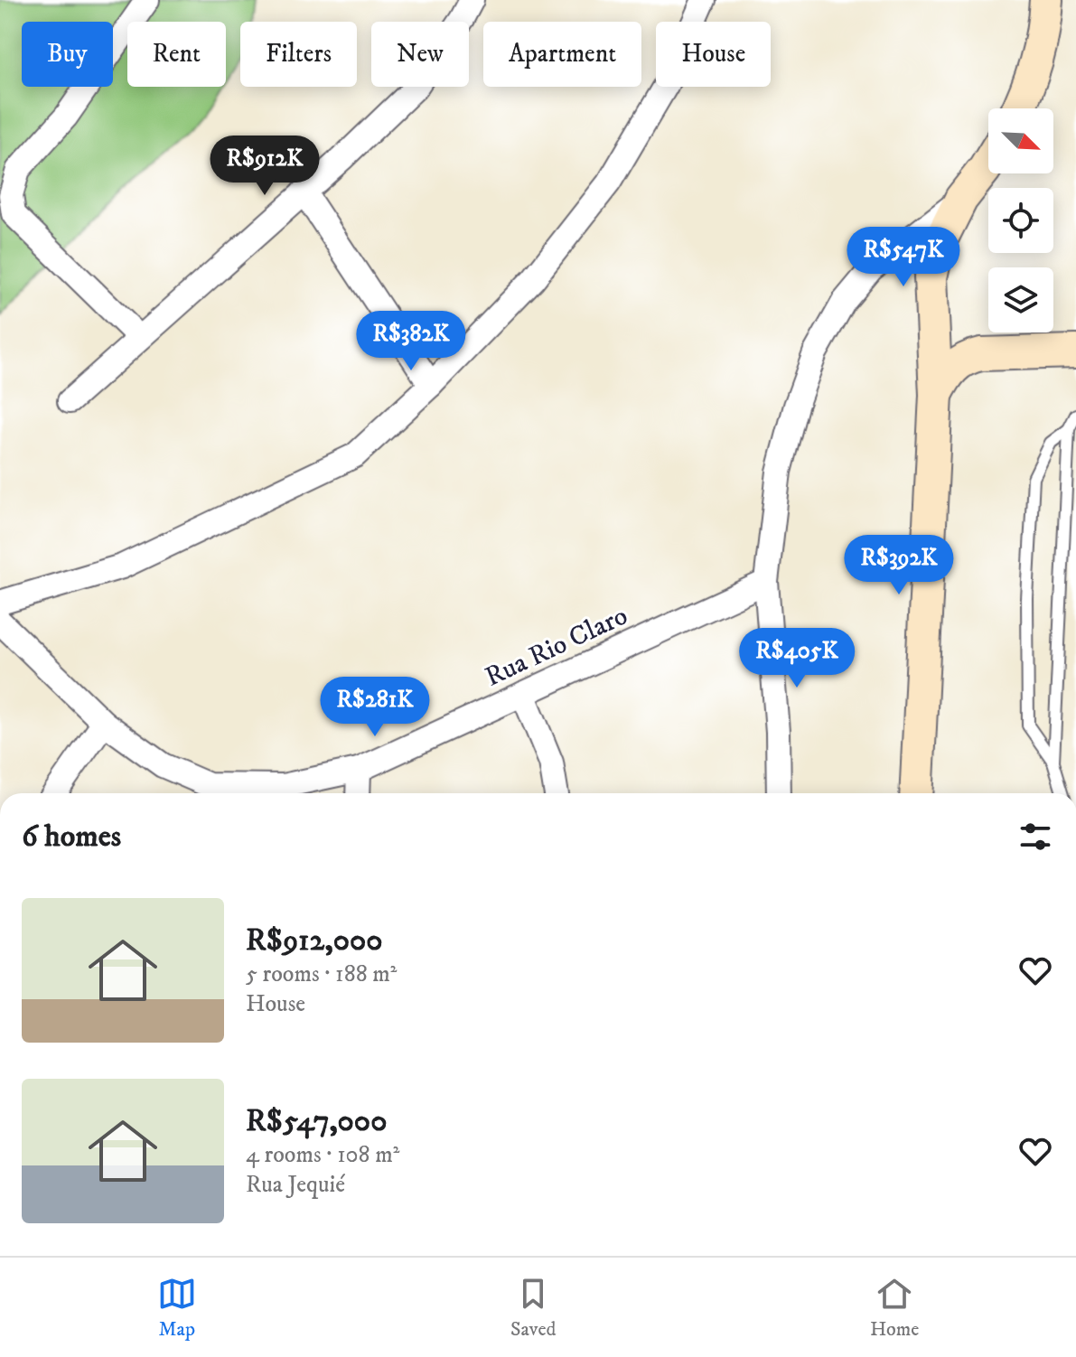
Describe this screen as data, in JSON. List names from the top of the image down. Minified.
{"streets":{"street":["Rua Rio Claro"]},"north":"bottom right","page":{"chip":["Buy","Rent","Filters","New","Apartment","House"],"price":["R$912K","R$547K","R$382K","R$392K","R$405K","R$281K"],"heading":"6 homes","list":[{"name":"R$912,000","note":"5 rooms · 188 m² · House"},{"name":"R$547,000","note":"4 rooms · 108 m² · Rua Jequié"}],"tabs":["Map","Saved","Home"]}}
